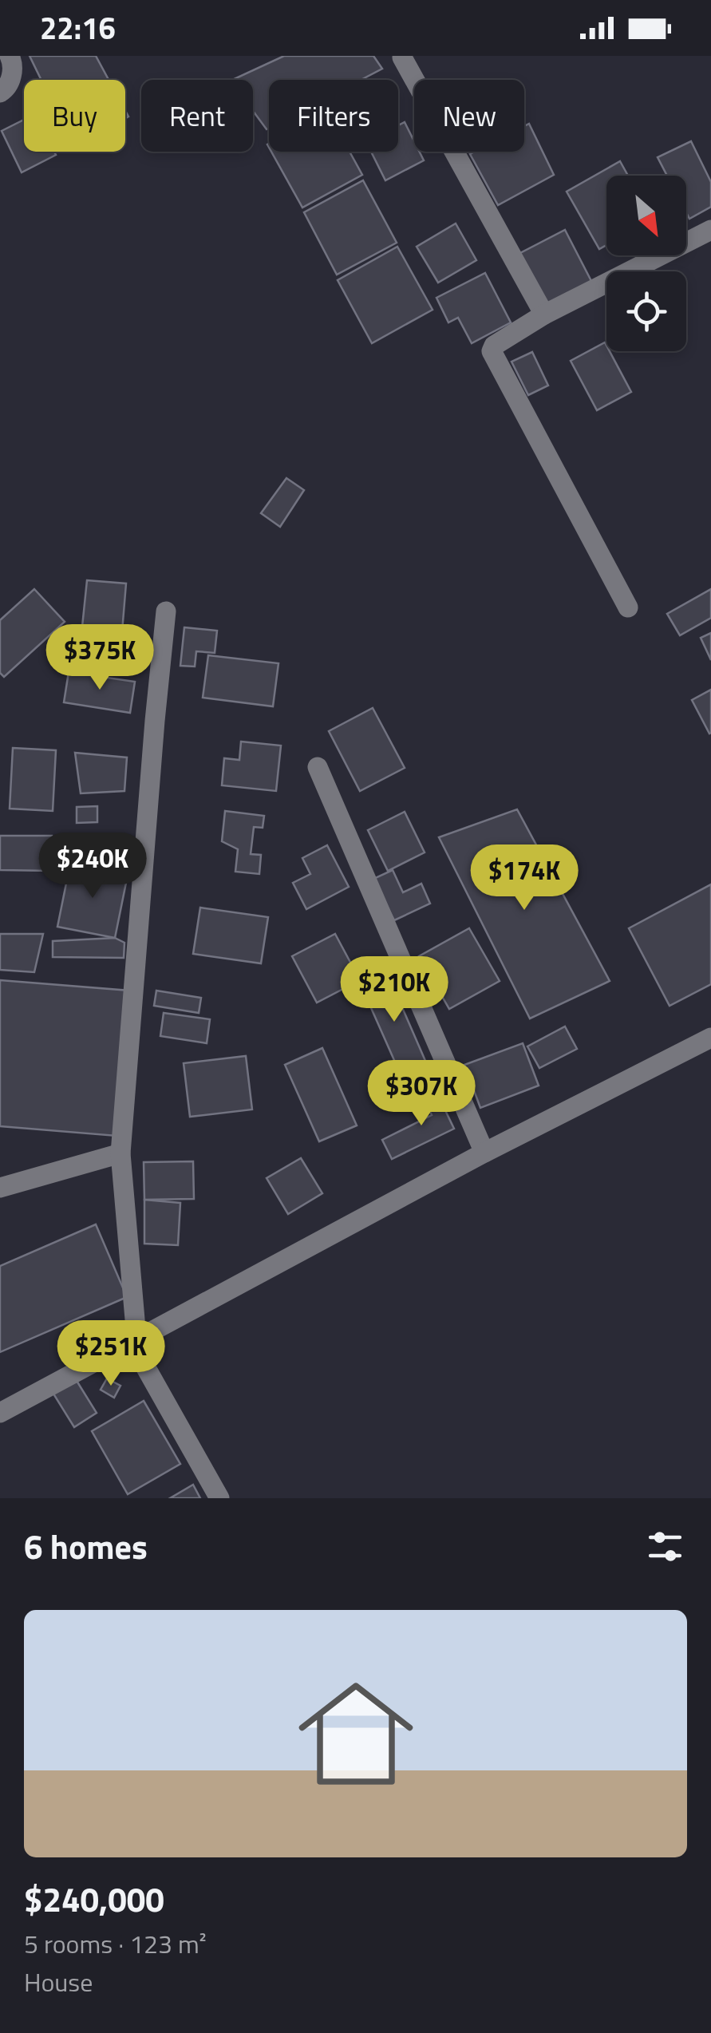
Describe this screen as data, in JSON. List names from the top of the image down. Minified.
{"north":"bottom right","page":{"status":"22:16","chip":["Buy","Rent","Filters","New"],"price":["$375K","$240K","$174K","$210K","$307K","$251K"],"heading":"6 homes","list":[{"name":"$240,000","note":"5 rooms · 123 m² · House"}]}}
